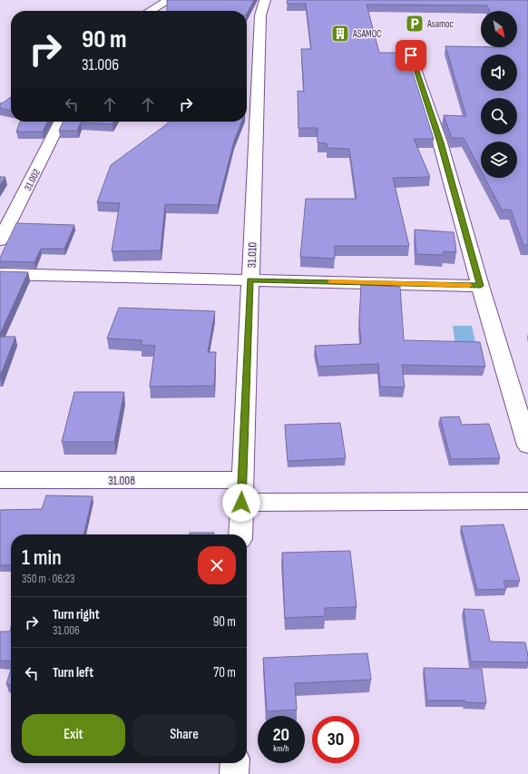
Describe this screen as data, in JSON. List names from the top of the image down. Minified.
{"streets":{"street":["31.002","31.010","31.008"]},"crossings":[["31.010","31.008"]],"places":{"parking":["Asamoc"],"building":["ASAMOC"]},"north":"bottom right","page":{"turn":["90 m","31.006"],"heading":["1 min","350 m · 06:23"],"list":[{"name":"Turn right","note":"31.006","value":"90 m"},{"name":"Turn left","value":"70 m"}],"buttons":["Exit","Share"],"speed":"20 km/h","limit":"30"}}
